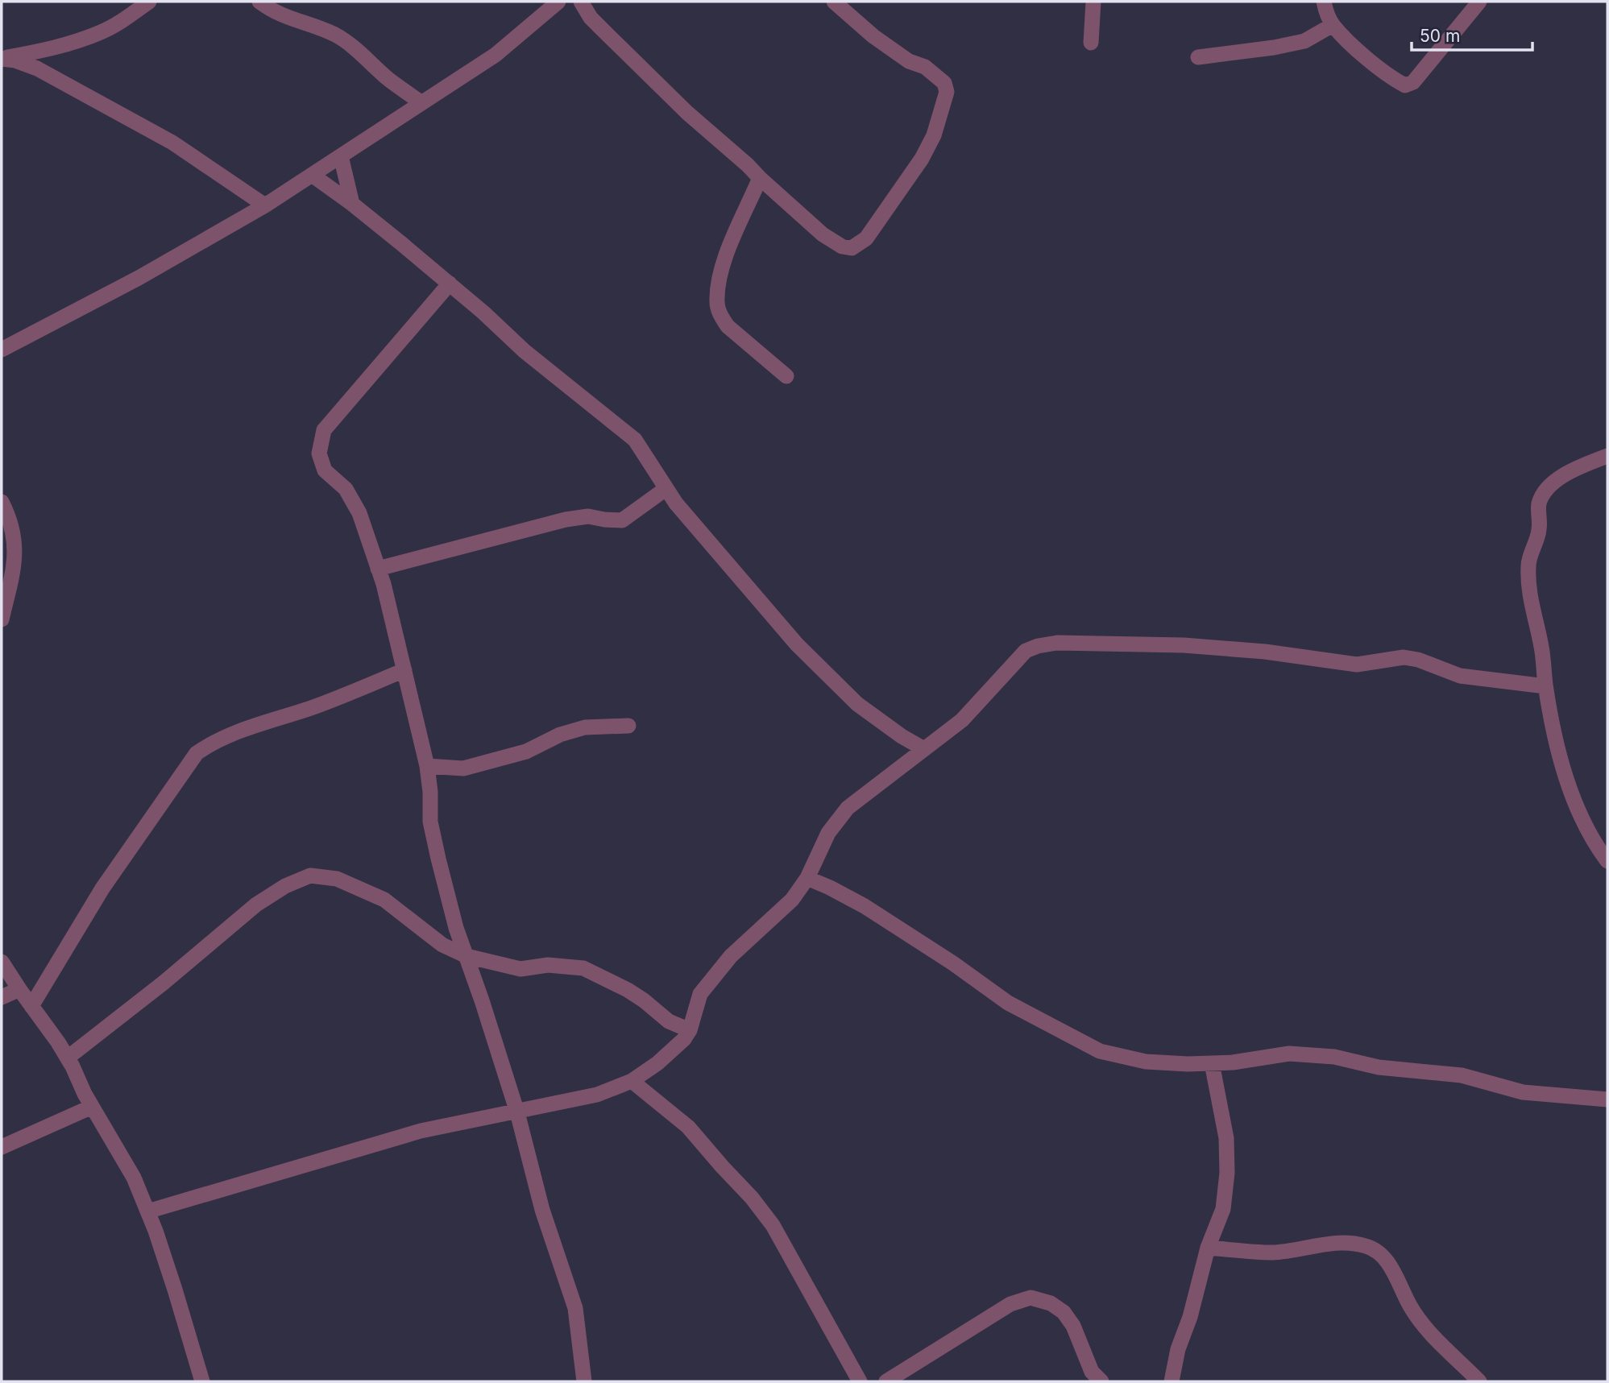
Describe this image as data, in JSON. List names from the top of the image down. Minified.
{"scale_bar":"50 m"}
